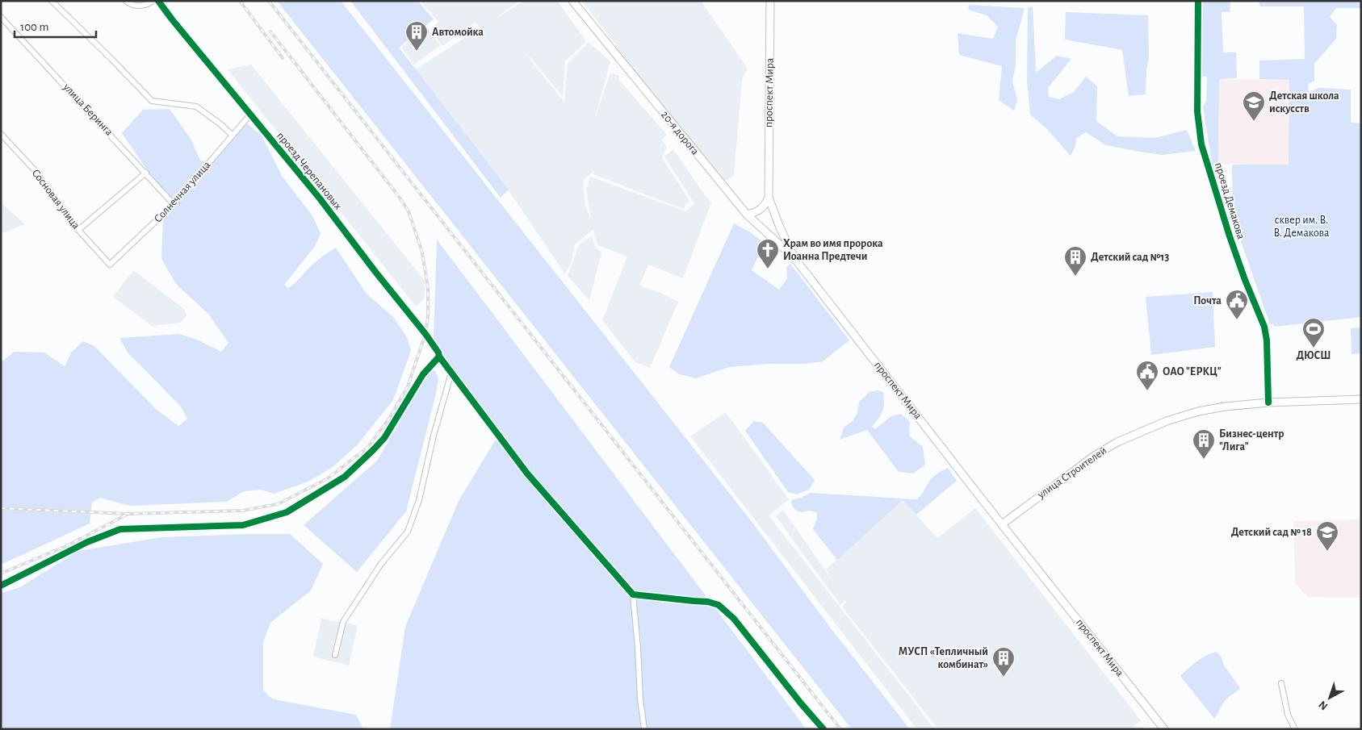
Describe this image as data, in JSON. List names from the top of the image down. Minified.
{"streets":{"main road":["проспект Мира","20-я дорога","улица Строителей"],"street":["улица Беринга","проезд Черепановых","Солнечная улица","Сосновая улица","проезд Демакова"]},"crossings":[["проспект Мира","20-я дорога"],["проспект Мира","улица Строителей"],["улица Беринга","Солнечная улица"],["проезд Черепановых","Солнечная улица"],["Солнечная улица","Сосновая улица"],["проезд Демакова","улица Строителей"]],"parks":["сквер им. В. В. Демакова"],"places":{"building":["Автомойка","Детский сад №13","Бизнес-центр \"Лига\"","МУСП «Тепличный комбинат»"],"school or university":["Детская школа искусств","Детский сад № 18"],"church":["Храм во имя пророка Иоанна Предтечи"],"public building":["Почта","ОАО \"ЕРКЦ\""],"sports":["ДЮСШ"]},"scale_bar":"100 m","north":"bottom left"}
